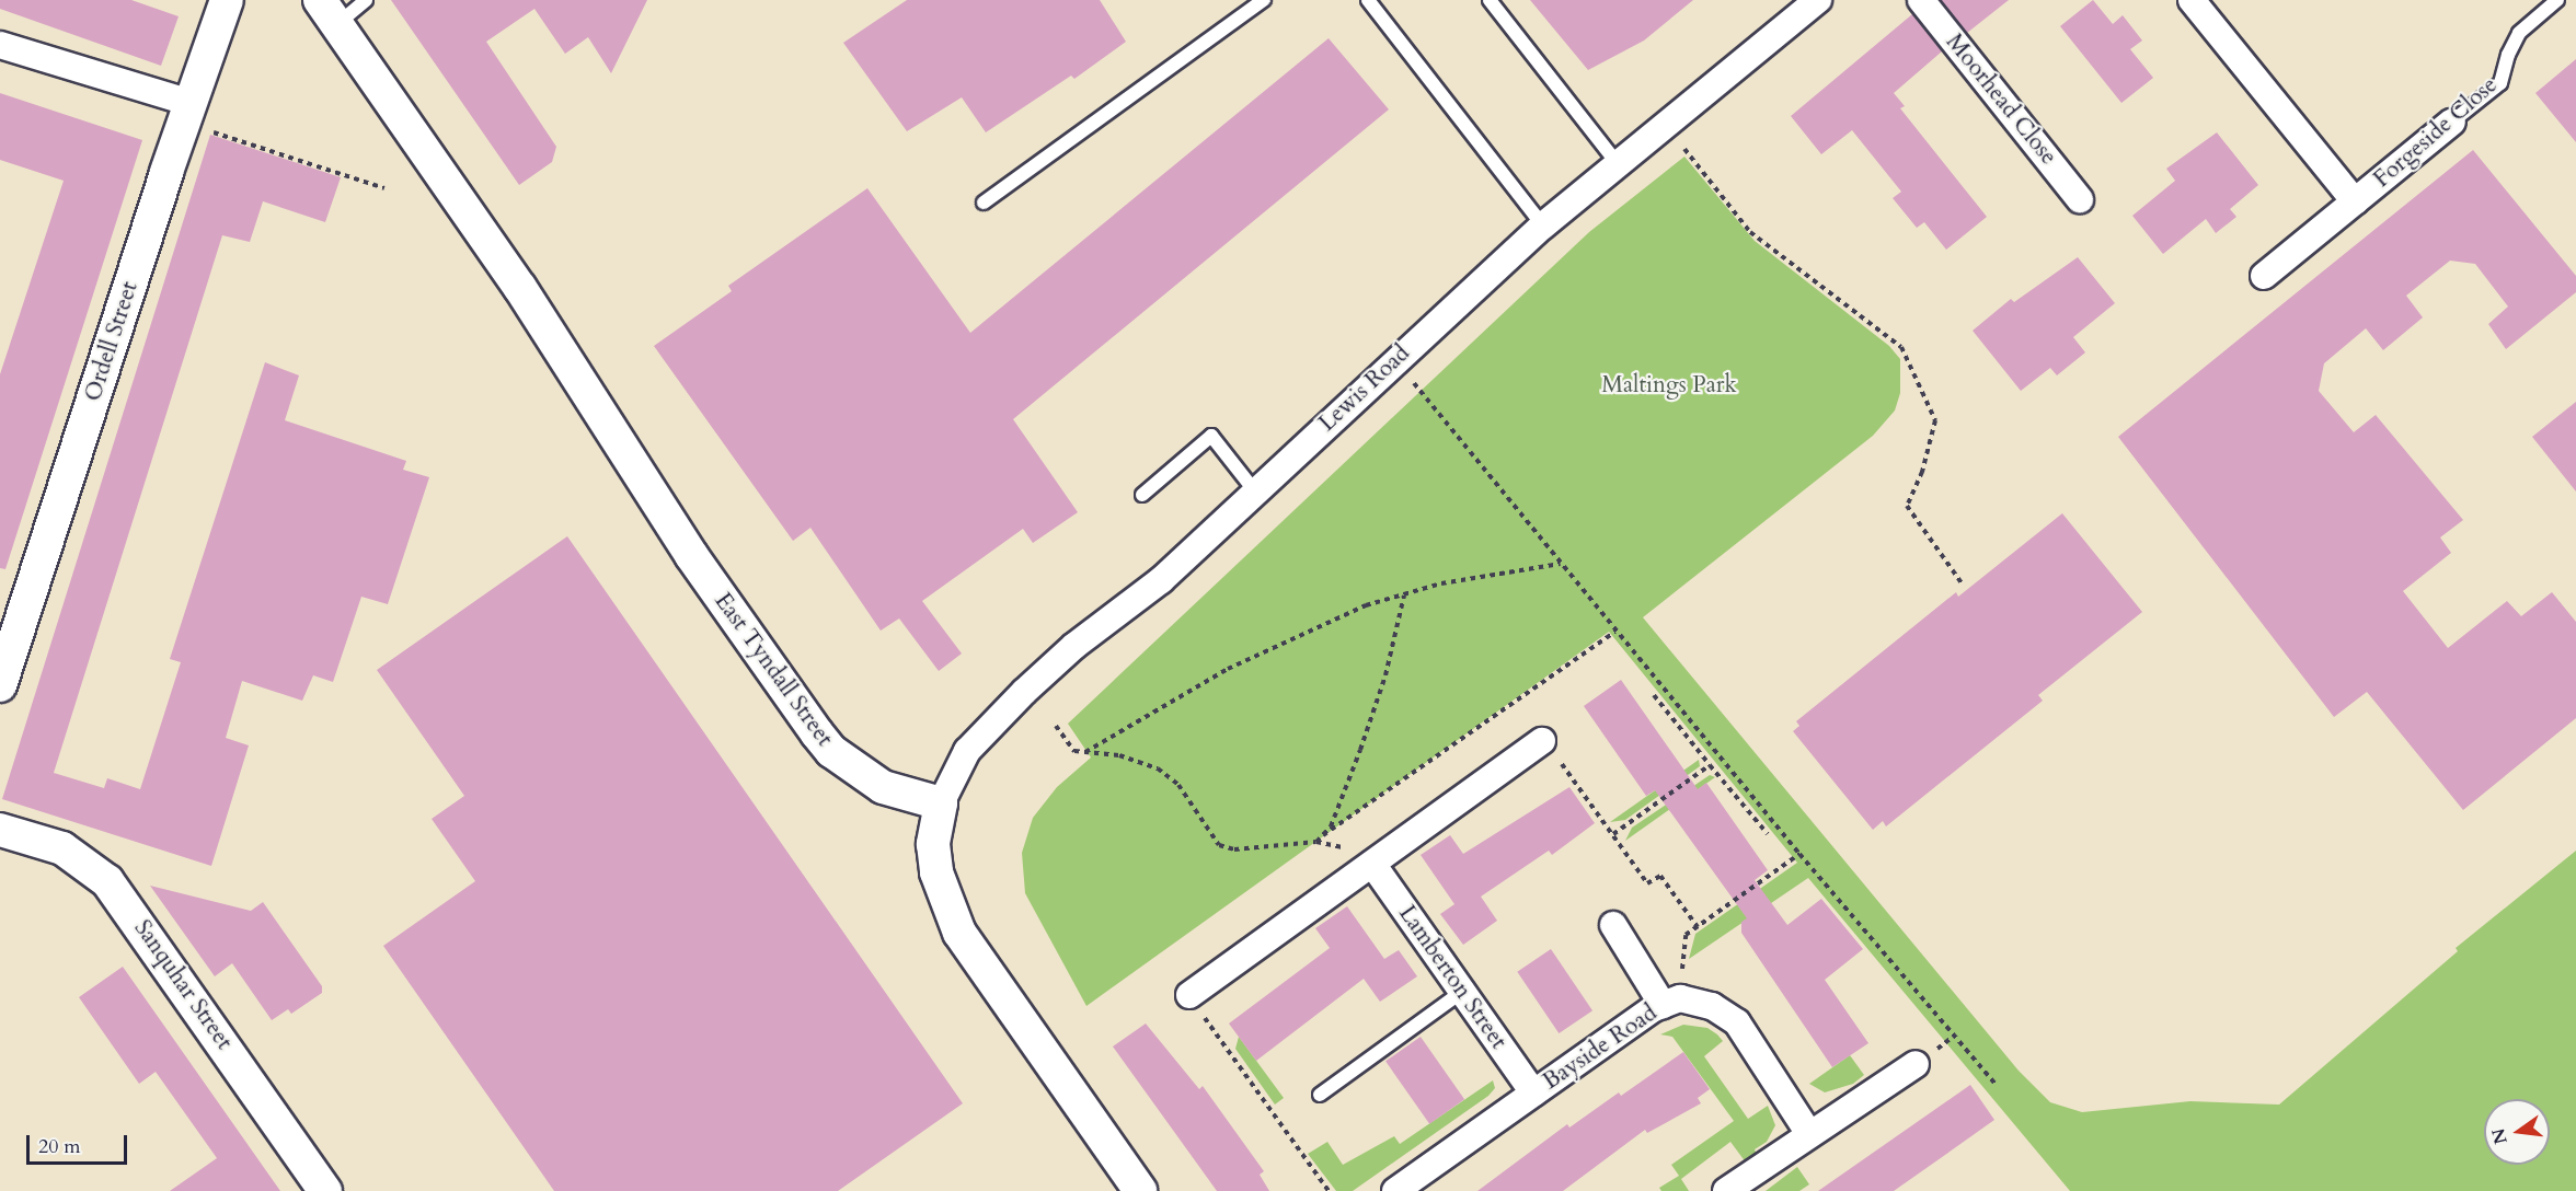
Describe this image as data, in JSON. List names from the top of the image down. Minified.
{"streets":{"street":["Moorhead Close","Forgeside Close","Ordell Street","Lewis Road","East Tyndall Street","Lamberton Street","Sanquhar Street","Bayside Road"]},"crossings":[["Lewis Road","East Tyndall Street"],["Lamberton Street","Bayside Road"]],"parks":["Maltings Park"],"scale_bar":"20 m","north":"left"}
